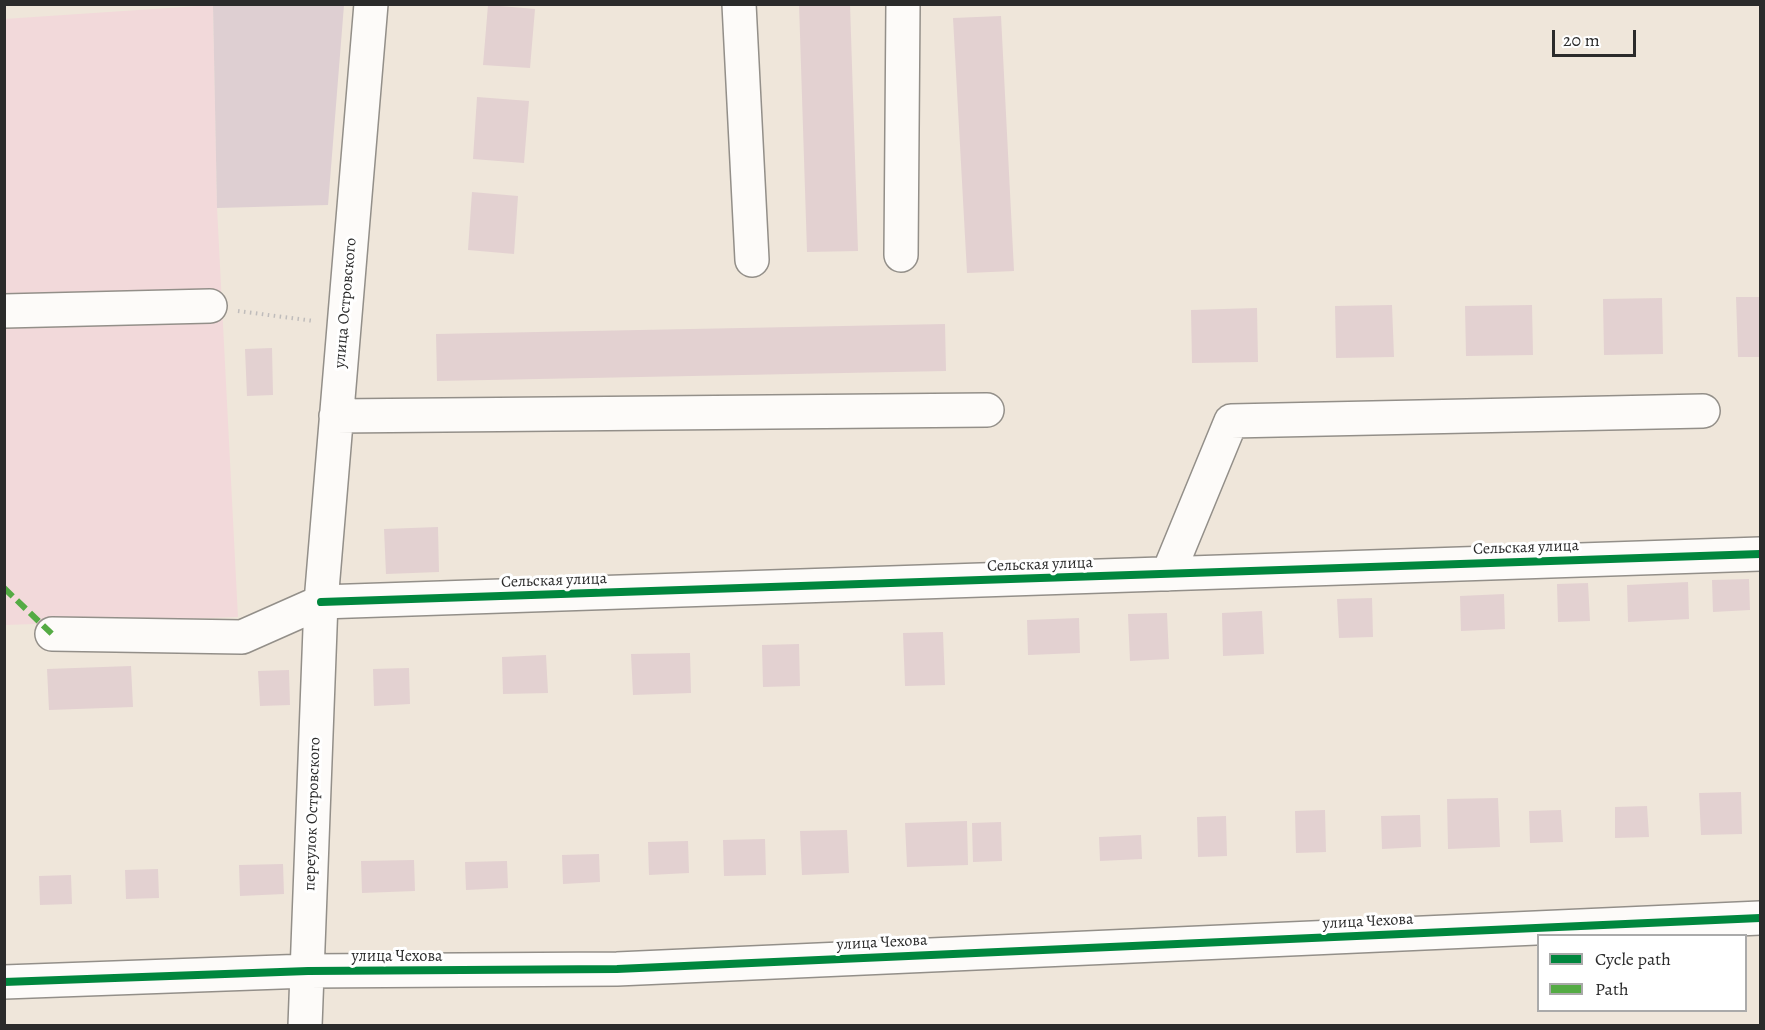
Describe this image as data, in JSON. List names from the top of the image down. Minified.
{"streets":{"street":["улица Островского","Сельская улица","переулок Островского","улица Чехова"]},"crossings":[["улица Островского","Сельская улица"],["улица Островского","переулок Островского"],["Сельская улица","переулок Островского"],["переулок Островского","улица Чехова"]],"legend":["Cycle path","Path"],"scale_bar":"20 m"}
